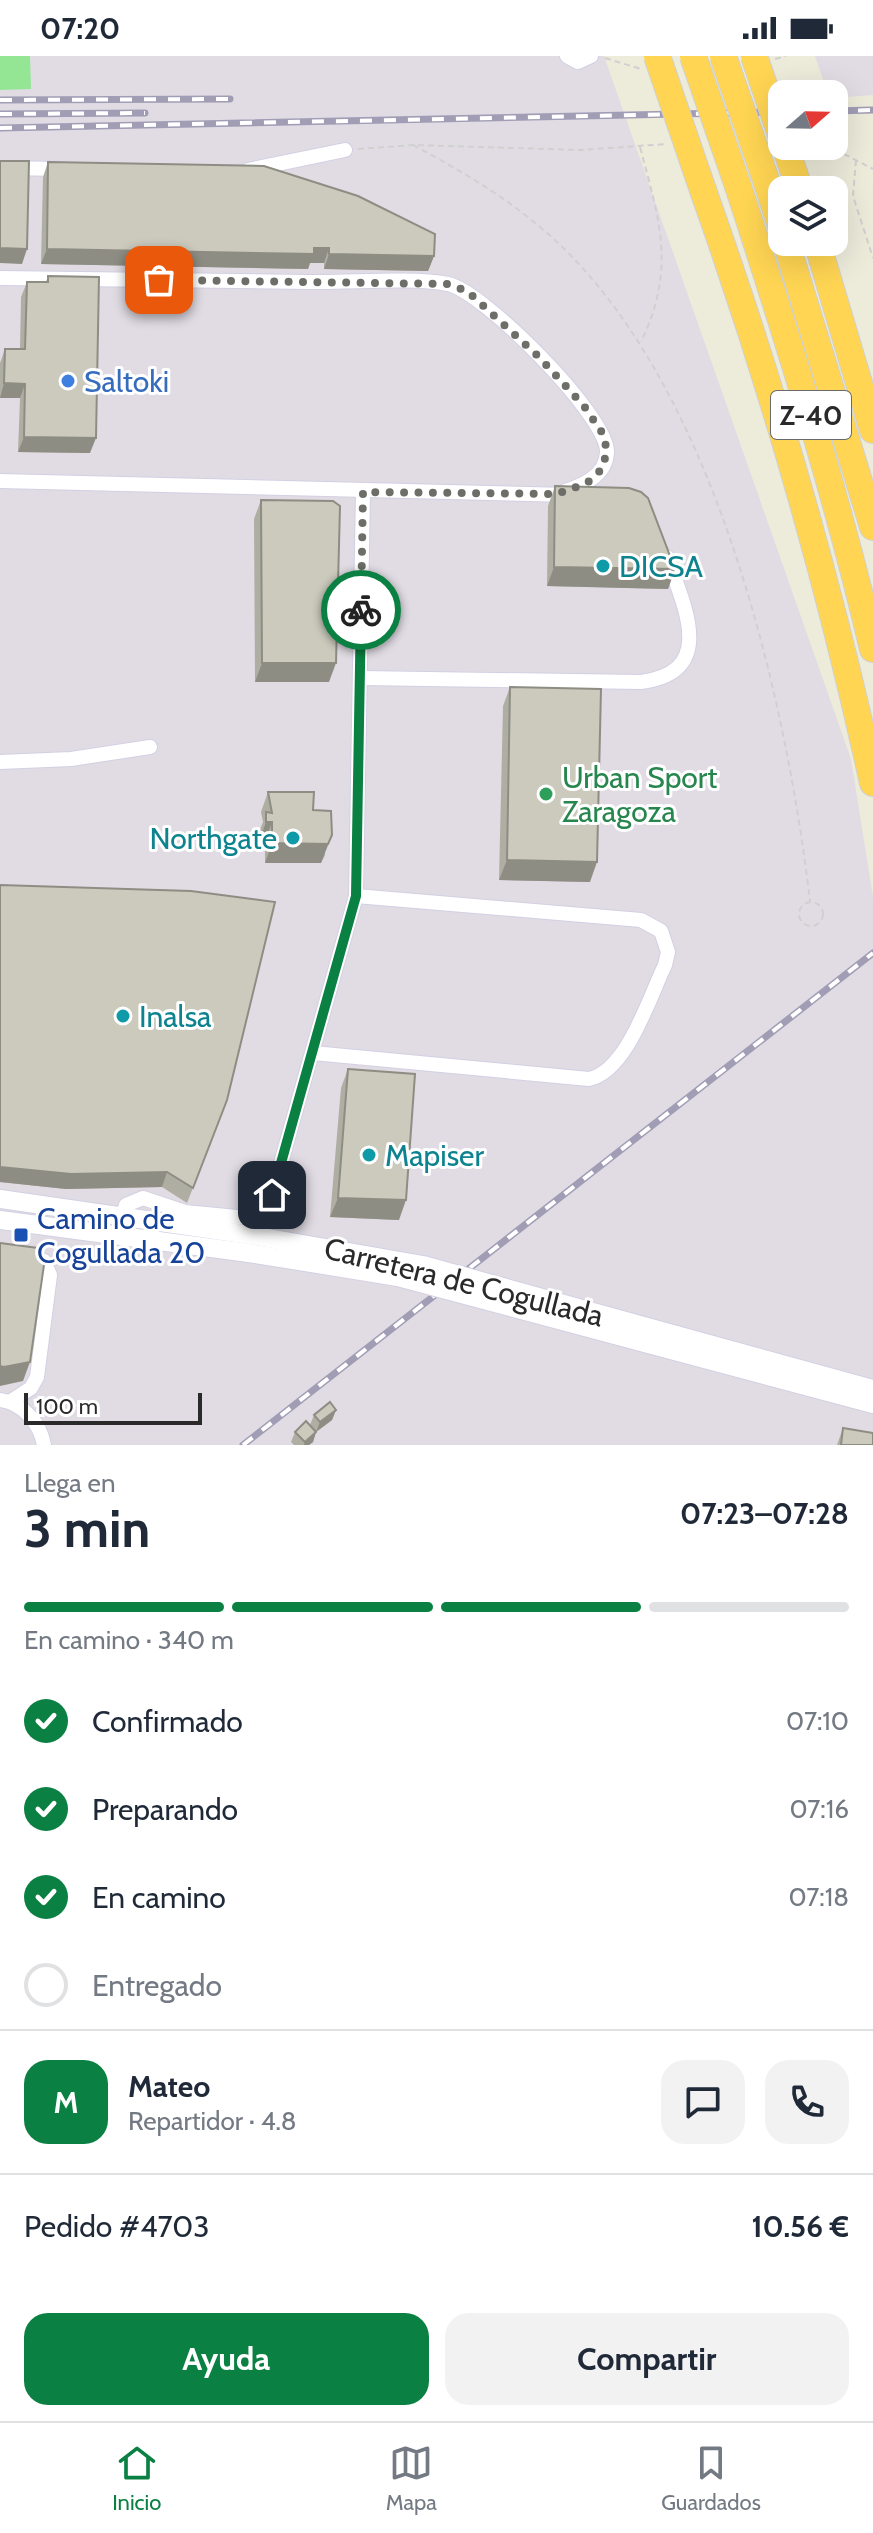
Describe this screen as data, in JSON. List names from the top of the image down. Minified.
{"streets":{"highway":["Z-40"],"street":["Carretera de Cogullada"]},"places":{"other":["Saltoki","DICSA","Urban Sport Zaragoza","Northgate","Inalsa","Mapiser"],"transit":["Camino de Cogullada 20"]},"scale_bar":"100 m","north":"right","page":{"status":"07:20","scale":"100 m","heading":["3 min","Llega en","07:23–07:28"],"panel":["Mateo","Repartidor · 4.8","Pedido #4703","10.56 €"],"bar":"En camino · 340 m","list":[["Confirmado","07:10"],["Preparando","07:16"],["En camino","07:18"],"Entregado"],"round":"M","buttons":["Ayuda","Compartir"],"tabs":["Inicio","Mapa","Guardados"]}}
